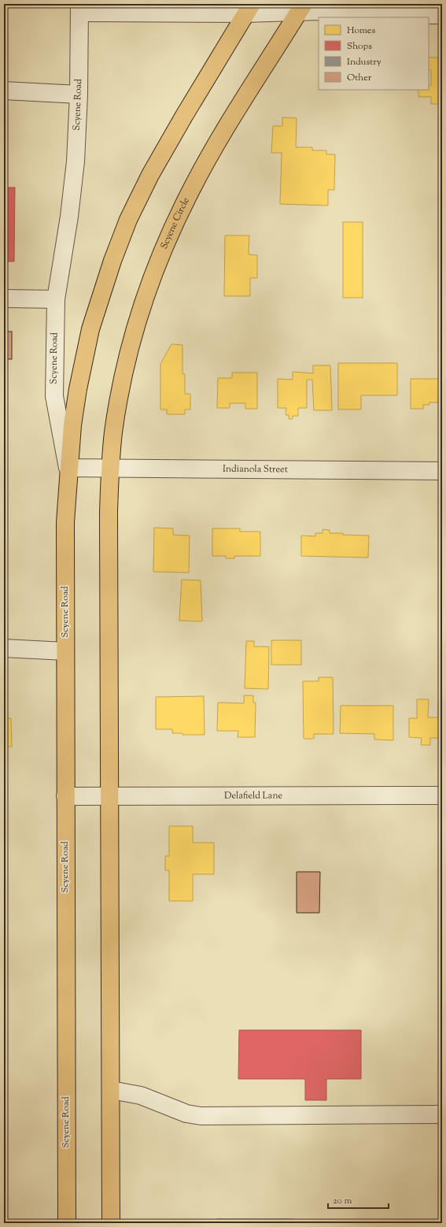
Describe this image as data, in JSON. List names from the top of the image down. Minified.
{"streets":{"main road":["Scyene Road","Scyene Circle"],"street":["Indianola Street","Delafield Lane"]},"crossings":[["Scyene Road","Indianola Street"],["Scyene Road","Delafield Lane"],["Scyene Circle","Indianola Street"]],"legend":["Homes","Shops","Industry","Other"],"scale_bar":"20 m"}
